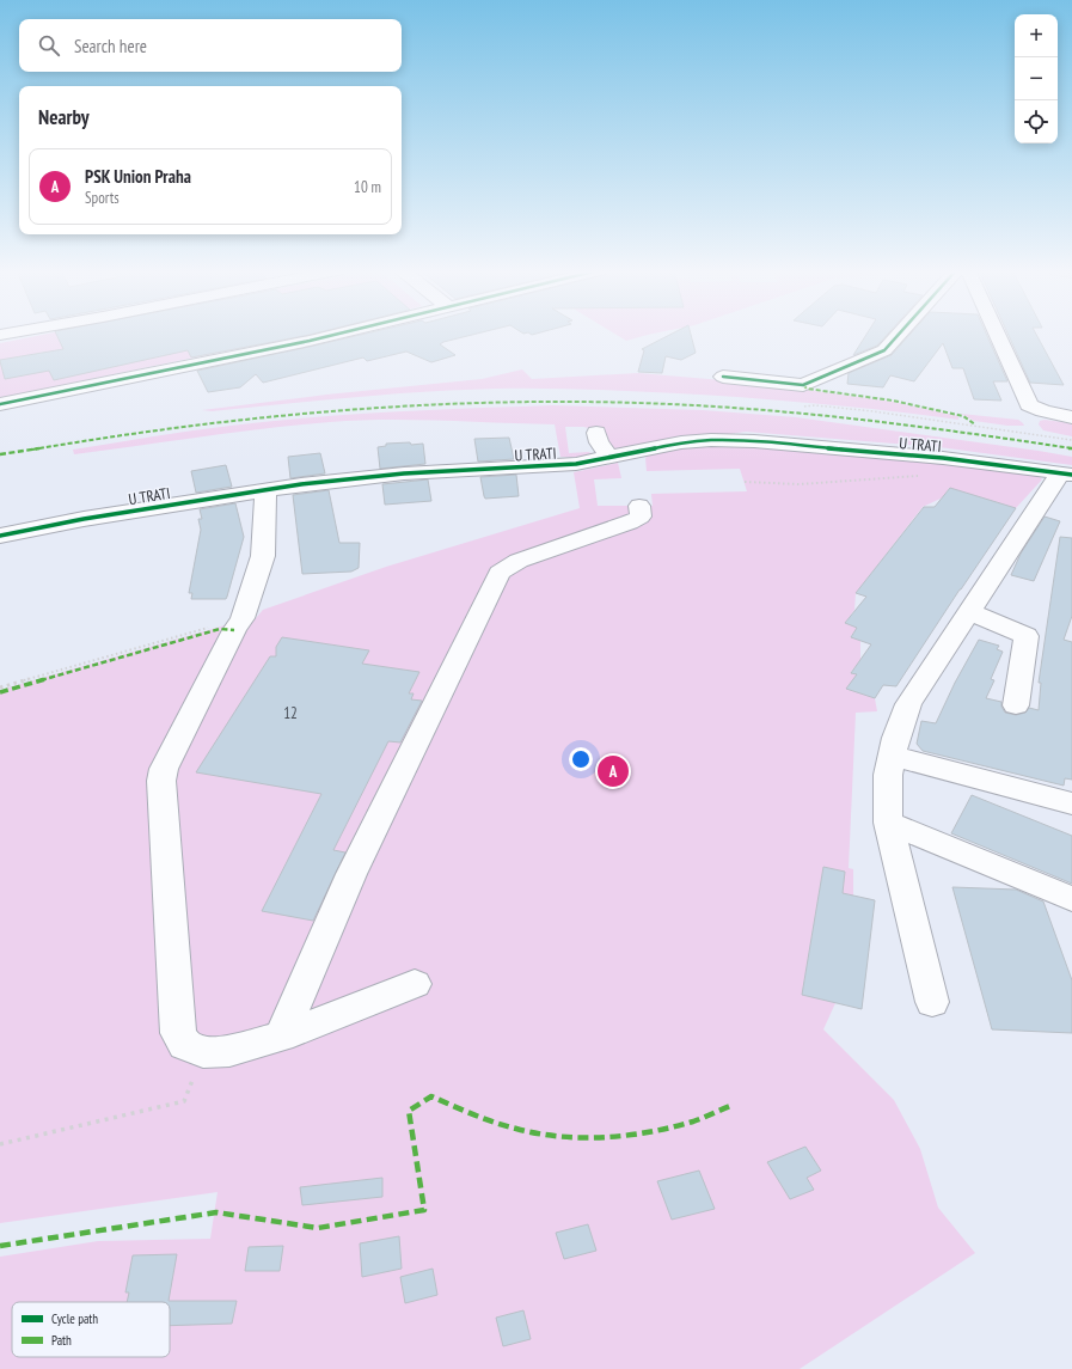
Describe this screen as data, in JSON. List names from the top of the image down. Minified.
{"streets":{"street":["U TRATI"]},"house_numbers":["12"],"legend":["Cycle path","Path"],"page":{"map_buttons":["+","−"],"search":"Search here","heading":"Nearby","list":[{"mark":"A","name":"PSK Union Praha","note":"Sports","value":"10 m"}],"pins":"A"}}
